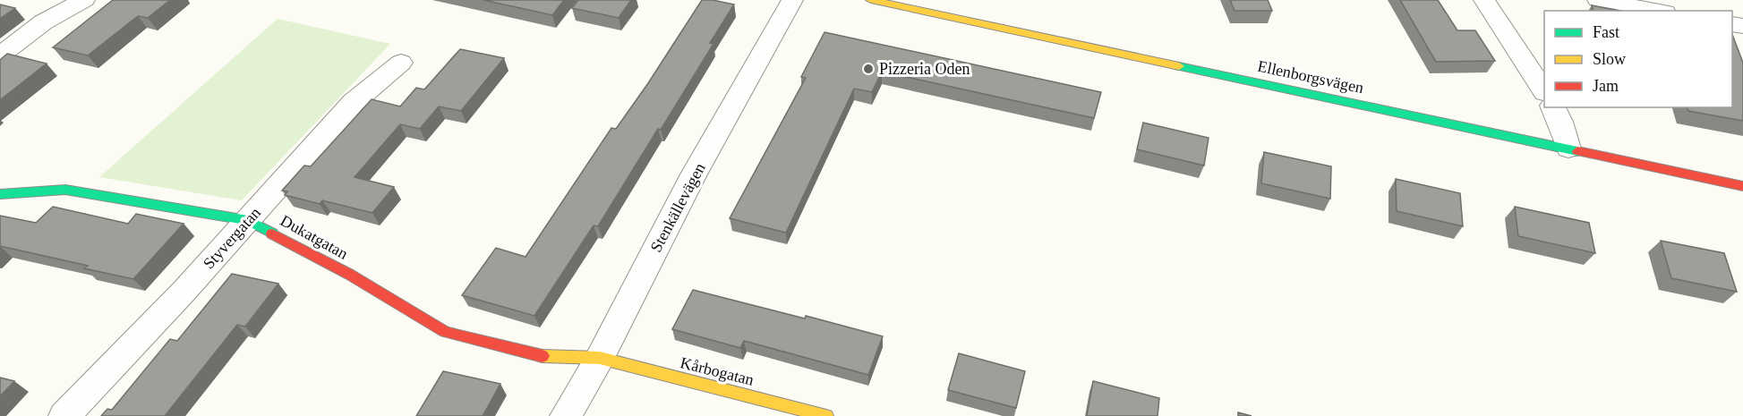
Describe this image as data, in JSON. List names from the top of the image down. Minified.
{"streets":{"street":["Ellenborgsvägen","Stenkällevägen","Dukatgatan","Styvergatan","Kårbogatan"]},"crossings":[["Stenkällevägen","Dukatgatan"],["Stenkällevägen","Kårbogatan"],["Dukatgatan","Styvergatan"],["Dukatgatan","Kårbogatan"]],"places":["Pizzeria Oden"],"legend":["Fast","Slow","Jam"]}
